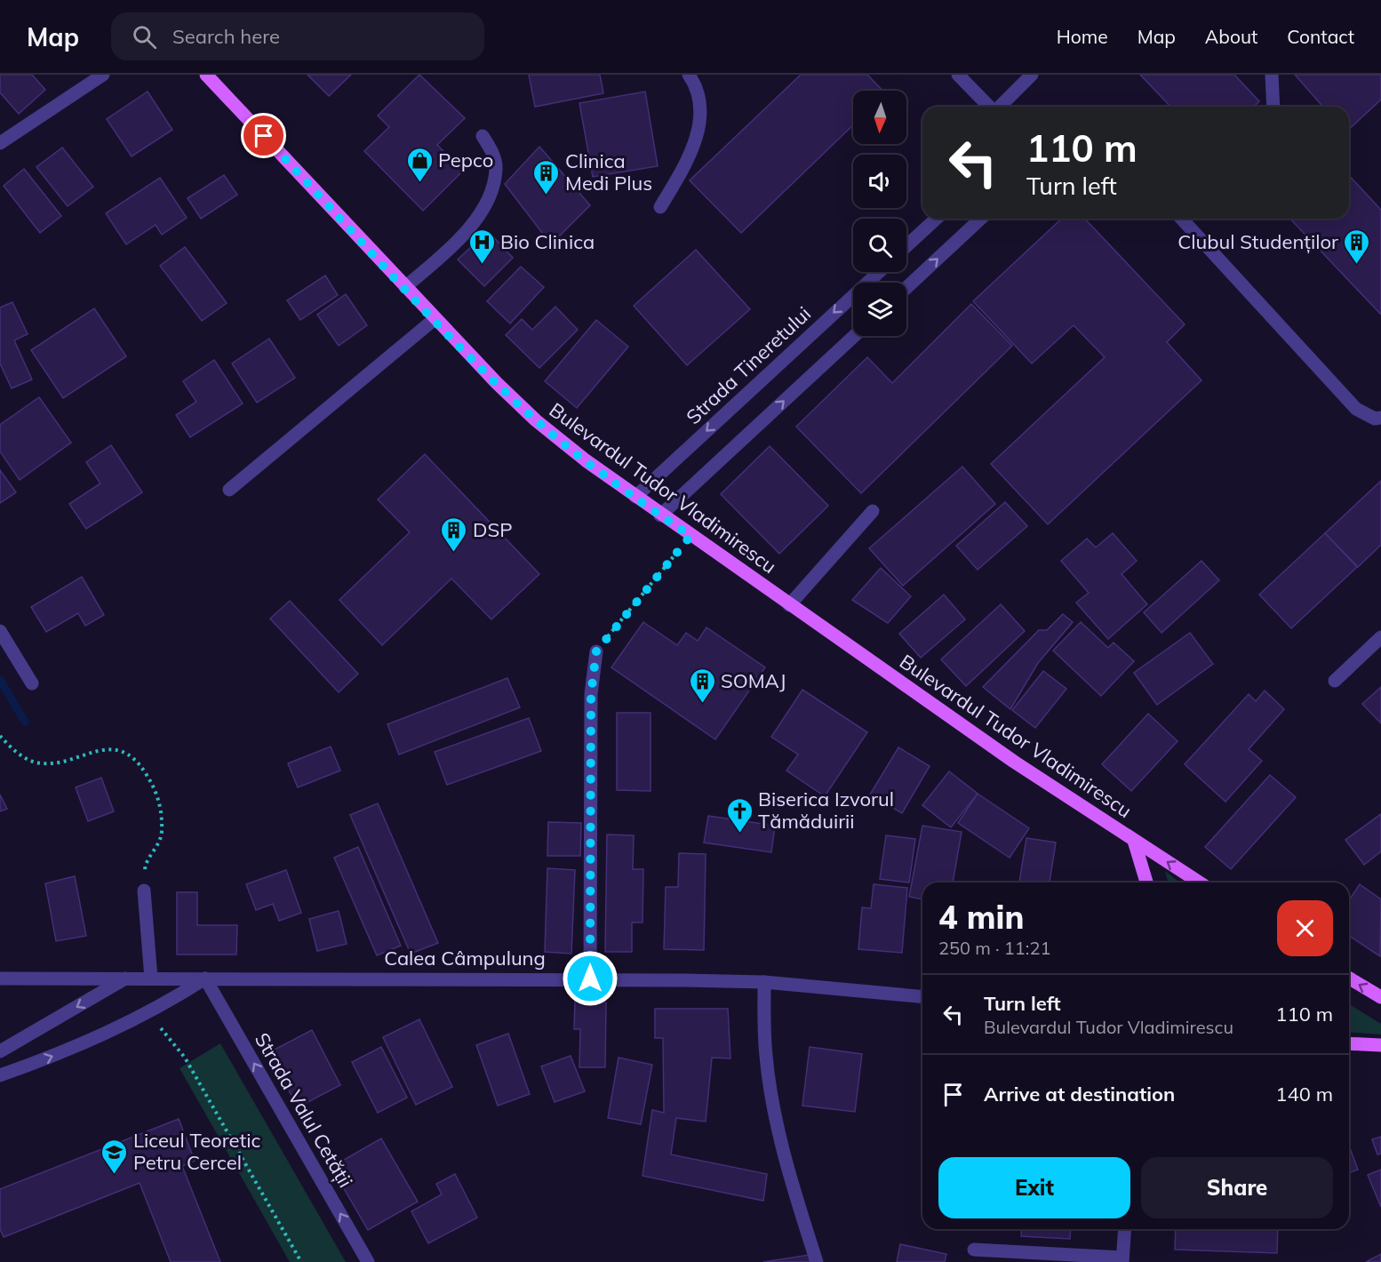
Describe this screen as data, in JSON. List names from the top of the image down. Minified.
{"streets":{"main road":["Bulevardul Tudor Vladimirescu"],"street":["Strada Tineretului","Calea Câmpulung","Strada Valul Cetății"]},"crossings":[["Strada Tineretului","Bulevardul Tudor Vladimirescu"],["Calea Câmpulung","Strada Valul Cetății"]],"one_way":["Strada Valul Cetății"],"places":{"shop":["Pepco"],"building":["Clinica Medi Plus","Clubul Studenților","DSP","SOMAJ"],"hospital":["Bio Clinica"],"church":["Biserica Izvorul Tămăduirii"],"school or university":["Liceul Teoretic Petru Cercel"]},"north":"bottom","page":{"header":"Map","search":"Search here","nav":["Home","Map","About","Contact"],"turn":["110 m","Turn left"],"heading":["4 min","250 m · 11:21"],"list":[{"name":"Turn left","note":"Bulevardul Tudor Vladimirescu","value":"110 m"},{"name":"Arrive at destination","value":"140 m"}],"buttons":["Exit","Share"]}}
